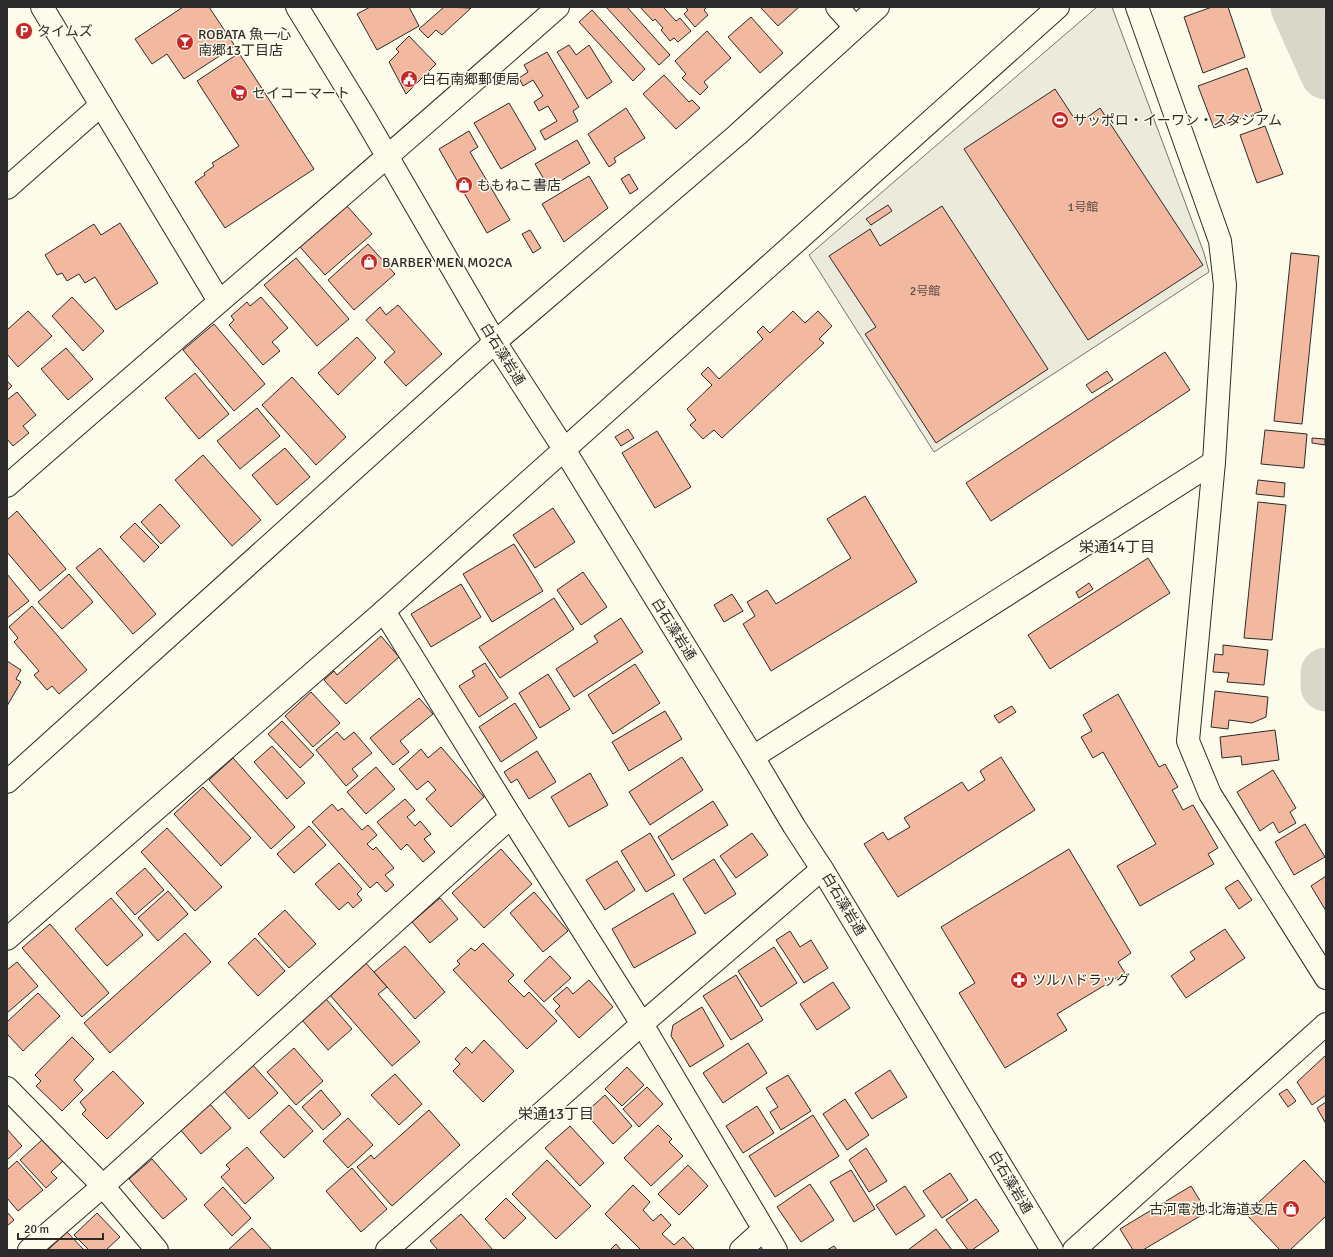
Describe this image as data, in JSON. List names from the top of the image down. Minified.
{"streets":{"street":["白石藻岩通"]},"districts":["栄通14丁目","栄通13丁目"],"places":{"parking":["タイムズ"],"bar":["ROBATA 魚一心 南郷13丁目店"],"public building":["白石南郷郵便局"],"supermarket":["セイコーマート"],"sports":["サッポロ・イーワン・スタジアム"],"shop":["ももねこ書店","BARBER MEN MO2CA","古河電池 北海道支店"],"pharmacy":["ツルハドラッグ"]},"house_numbers":["1号館","2号館"],"scale_bar":"20 m"}
